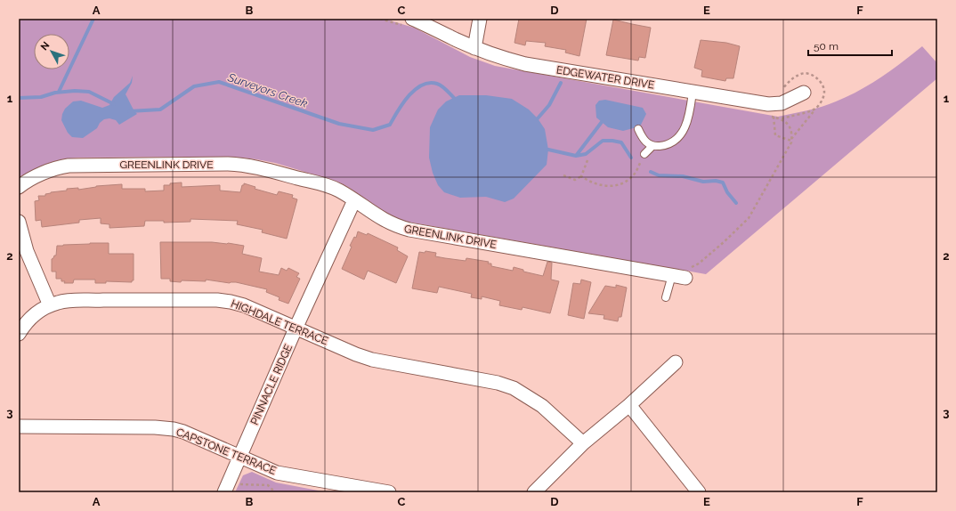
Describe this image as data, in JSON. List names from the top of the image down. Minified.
{"streets":{"street":["EDGEWATER DRIVE","GREENLINK DRIVE","HIGHDALE TERRACE","PINNACLE RIDGE","CAPSTONE TERRACE"]},"crossings":[["GREENLINK DRIVE","PINNACLE RIDGE"],["HIGHDALE TERRACE","PINNACLE RIDGE"],["PINNACLE RIDGE","CAPSTONE TERRACE"]],"water":["Surveyors Creek"],"scale_bar":"50 m","north":"top left","grid":{"columns":["A","B","C","D","E","F"],"rows":["1","2","3"]}}
